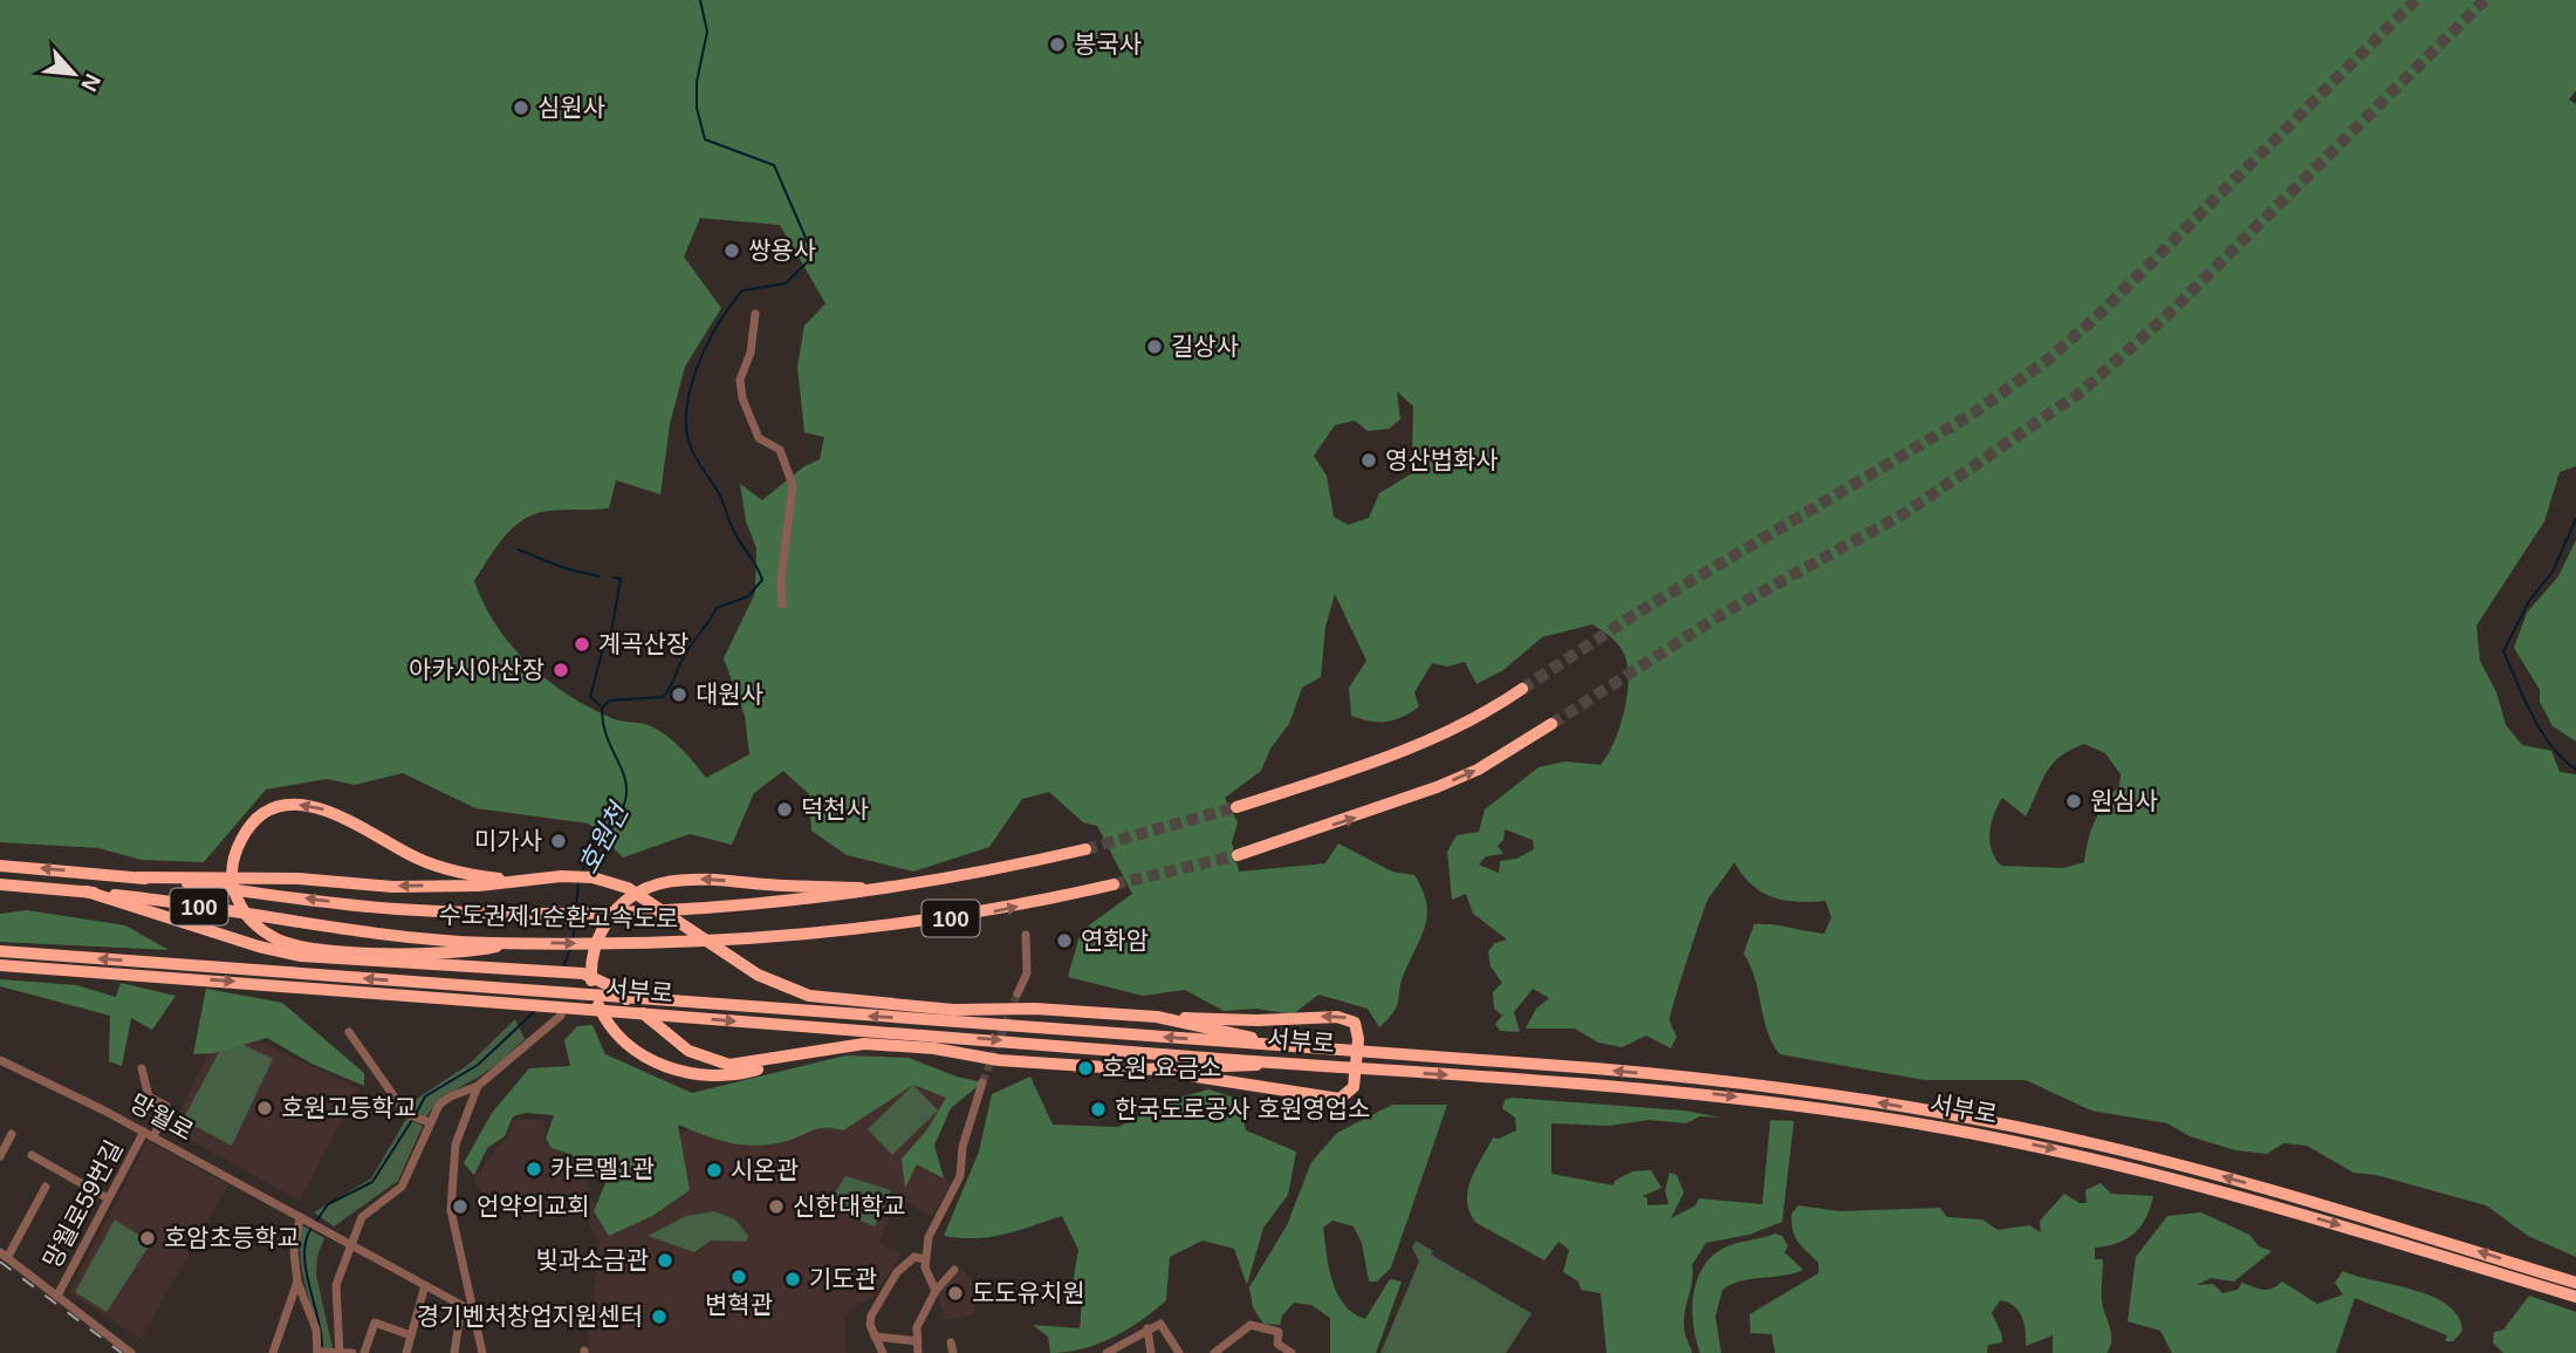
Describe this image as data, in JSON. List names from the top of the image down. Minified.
{"streets":{"highway":["100","수도권제1순환고속도로","서부로"],"street":["망월로","망월로59번길"]},"crossings":[["망월로","망월로59번길"]],"water":["호원천"],"places":["봉국사","심원사","쌍용사","길상사","영산법화사","계곡산장","아카시아산장","대원사","원심사","덕천사","미가사","연화암","호원 요금소","호원고등학교","한국도로공사 호원영업소","카르멜1관","시온관","언약의교회","신한대학교","호암초등학교","빛과소금관","변혁관","기도관","도도유치원","경기벤처창업지원센터"],"north":"bottom right"}
